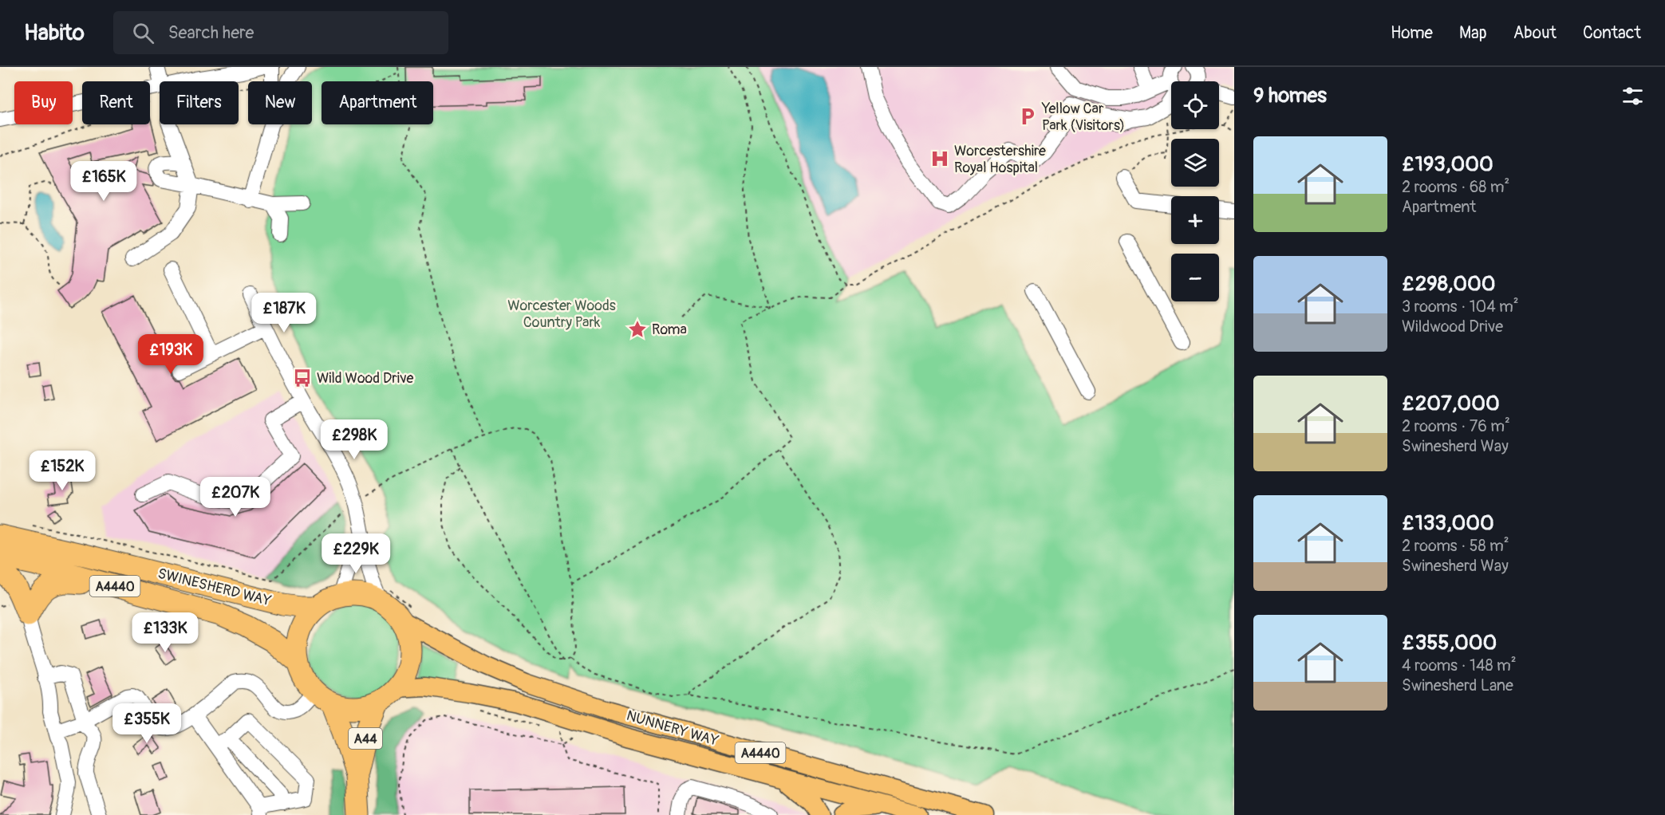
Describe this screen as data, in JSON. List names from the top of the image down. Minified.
{"streets":{"highway":["A4440","SWINESHERD WAY","A44"],"main road":["NUNNERY WAY"]},"crossings":[["SWINESHERD WAY","NUNNERY WAY"],["SWINESHERD WAY","A44"],["NUNNERY WAY","A44"]],"parks":["Worcester Woods Country Park"],"places":{"parking":["Yellow Car Park (Visitors)"],"hospital":["Worcestershire Royal Hospital"],"place":["Roma"],"bus stop":["Wild Wood Drive"]},"page":{"header":"Habito","search":"Search here","nav":["Home","Map","About","Contact"],"heading":"9 homes","map_buttons":["+","−"],"chip":["Buy","Rent","Filters","New","Apartment"],"list":[{"name":"£193,000","note":"2 rooms · 68 m² · Apartment"},{"name":"£298,000","note":"3 rooms · 104 m² · Wildwood Drive"},{"name":"£207,000","note":"2 rooms · 76 m² · Swinesherd Way"},{"name":"£133,000","note":"2 rooms · 58 m² · Swinesherd Way"},{"name":"£355,000","note":"4 rooms · 148 m² · Swinesherd Lane"}],"price":["£165K","£187K","£193K","£298K","£152K","£207K","£229K","£133K","£355K"]}}
